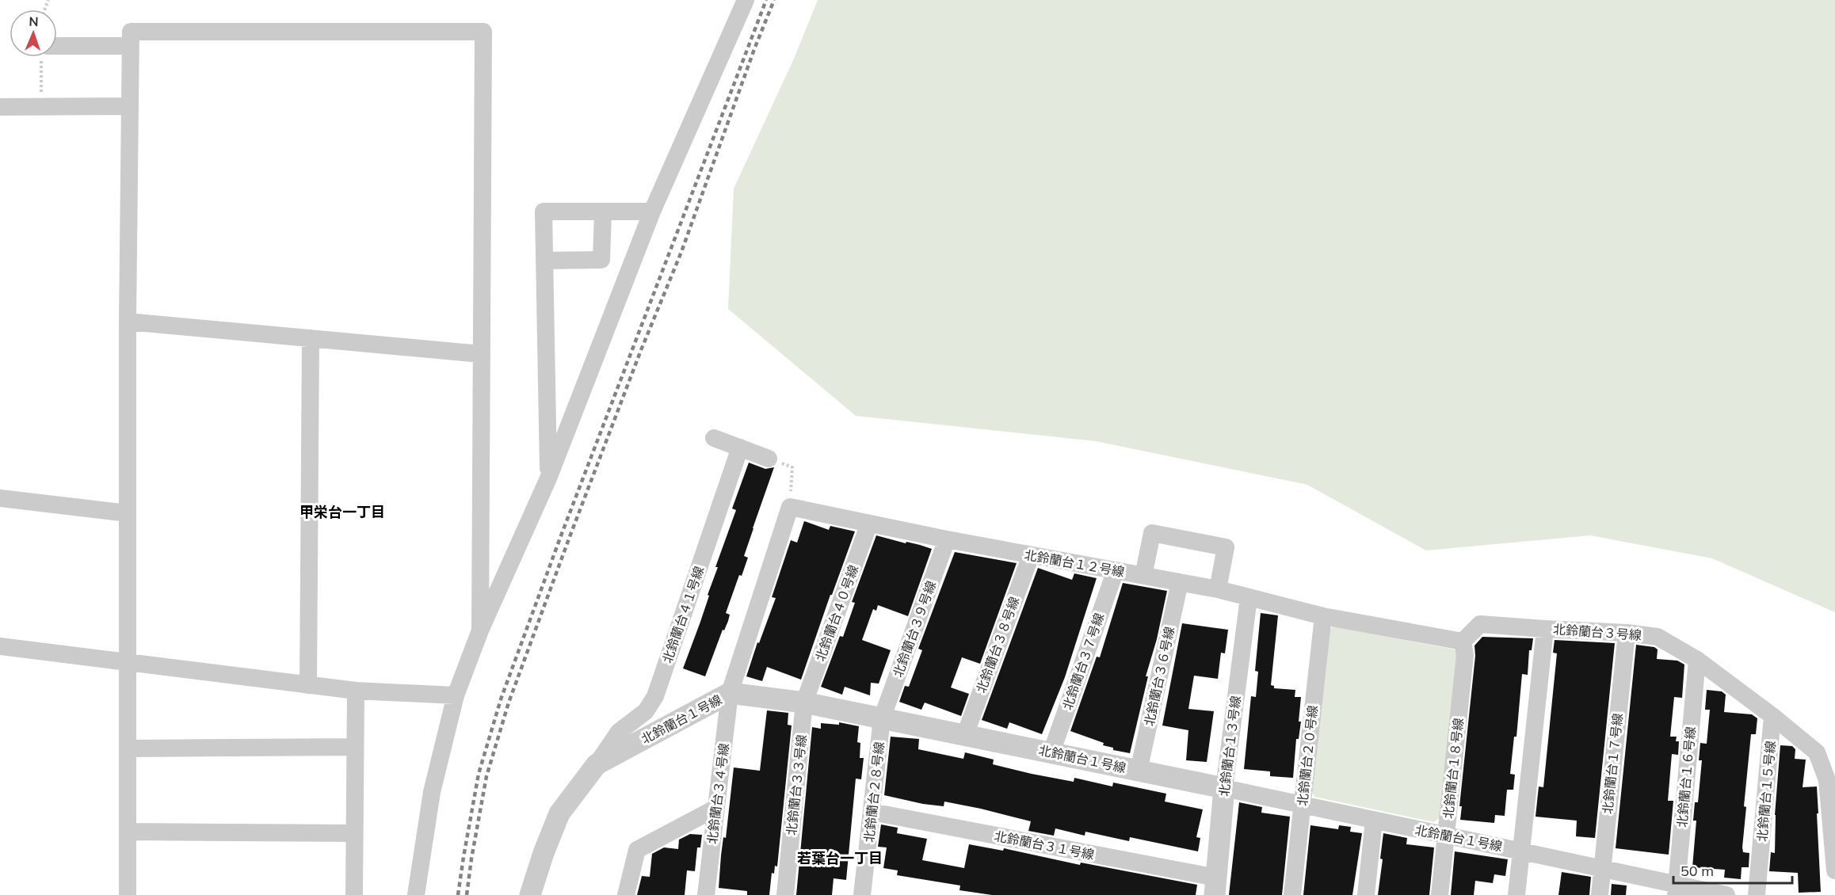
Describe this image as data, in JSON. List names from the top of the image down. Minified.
{"streets":{"street":["北鈴蘭台１２号線","北鈴蘭台４０号線","北鈴蘭台４１号線","北鈴蘭台３９号線","北鈴蘭台３号線","北鈴蘭台３８号線","北鈴蘭台３７号線","北鈴蘭台３６号線","北鈴蘭台１号線","北鈴蘭台１３号線","北鈴蘭台２０号線","北鈴蘭台１７号線","北鈴蘭台１８号線","北鈴蘭台１６号線","北鈴蘭台３３号線","北鈴蘭台１５号線","北鈴蘭台２８号線","北鈴蘭台３４号線","北鈴蘭台３１号線"]},"crossings":[["北鈴蘭台１２号線","北鈴蘭台４０号線"],["北鈴蘭台１２号線","北鈴蘭台３９号線"],["北鈴蘭台１２号線","北鈴蘭台３８号線"],["北鈴蘭台１２号線","北鈴蘭台３７号線"],["北鈴蘭台１２号線","北鈴蘭台３６号線"],["北鈴蘭台１２号線","北鈴蘭台１３号線"],["北鈴蘭台１２号線","北鈴蘭台２０号線"],["北鈴蘭台１２号線","北鈴蘭台１８号線"],["北鈴蘭台４０号線","北鈴蘭台１号線"],["北鈴蘭台４０号線","北鈴蘭台３３号線"],["北鈴蘭台４１号線","北鈴蘭台１号線"],["北鈴蘭台３９号線","北鈴蘭台１号線"],["北鈴蘭台３９号線","北鈴蘭台２８号線"],["北鈴蘭台３号線","北鈴蘭台１号線"],["北鈴蘭台３号線","北鈴蘭台１７号線"],["北鈴蘭台３号線","北鈴蘭台１６号線"],["北鈴蘭台３号線","北鈴蘭台１５号線"],["北鈴蘭台３８号線","北鈴蘭台１号線"],["北鈴蘭台３７号線","北鈴蘭台１号線"],["北鈴蘭台３６号線","北鈴蘭台１号線"],["北鈴蘭台１号線","北鈴蘭台１３号線"],["北鈴蘭台１号線","北鈴蘭台２０号線"],["北鈴蘭台１号線","北鈴蘭台１７号線"],["北鈴蘭台１号線","北鈴蘭台１８号線"],["北鈴蘭台１号線","北鈴蘭台１６号線"],["北鈴蘭台１号線","北鈴蘭台３３号線"],["北鈴蘭台１号線","北鈴蘭台２８号線"],["北鈴蘭台１号線","北鈴蘭台３４号線"],["北鈴蘭台１３号線","北鈴蘭台３１号線"],["北鈴蘭台２８号線","北鈴蘭台３１号線"]],"districts":["甲栄台一丁目","若葉台一丁目"],"scale_bar":"50 m","north":"top"}
